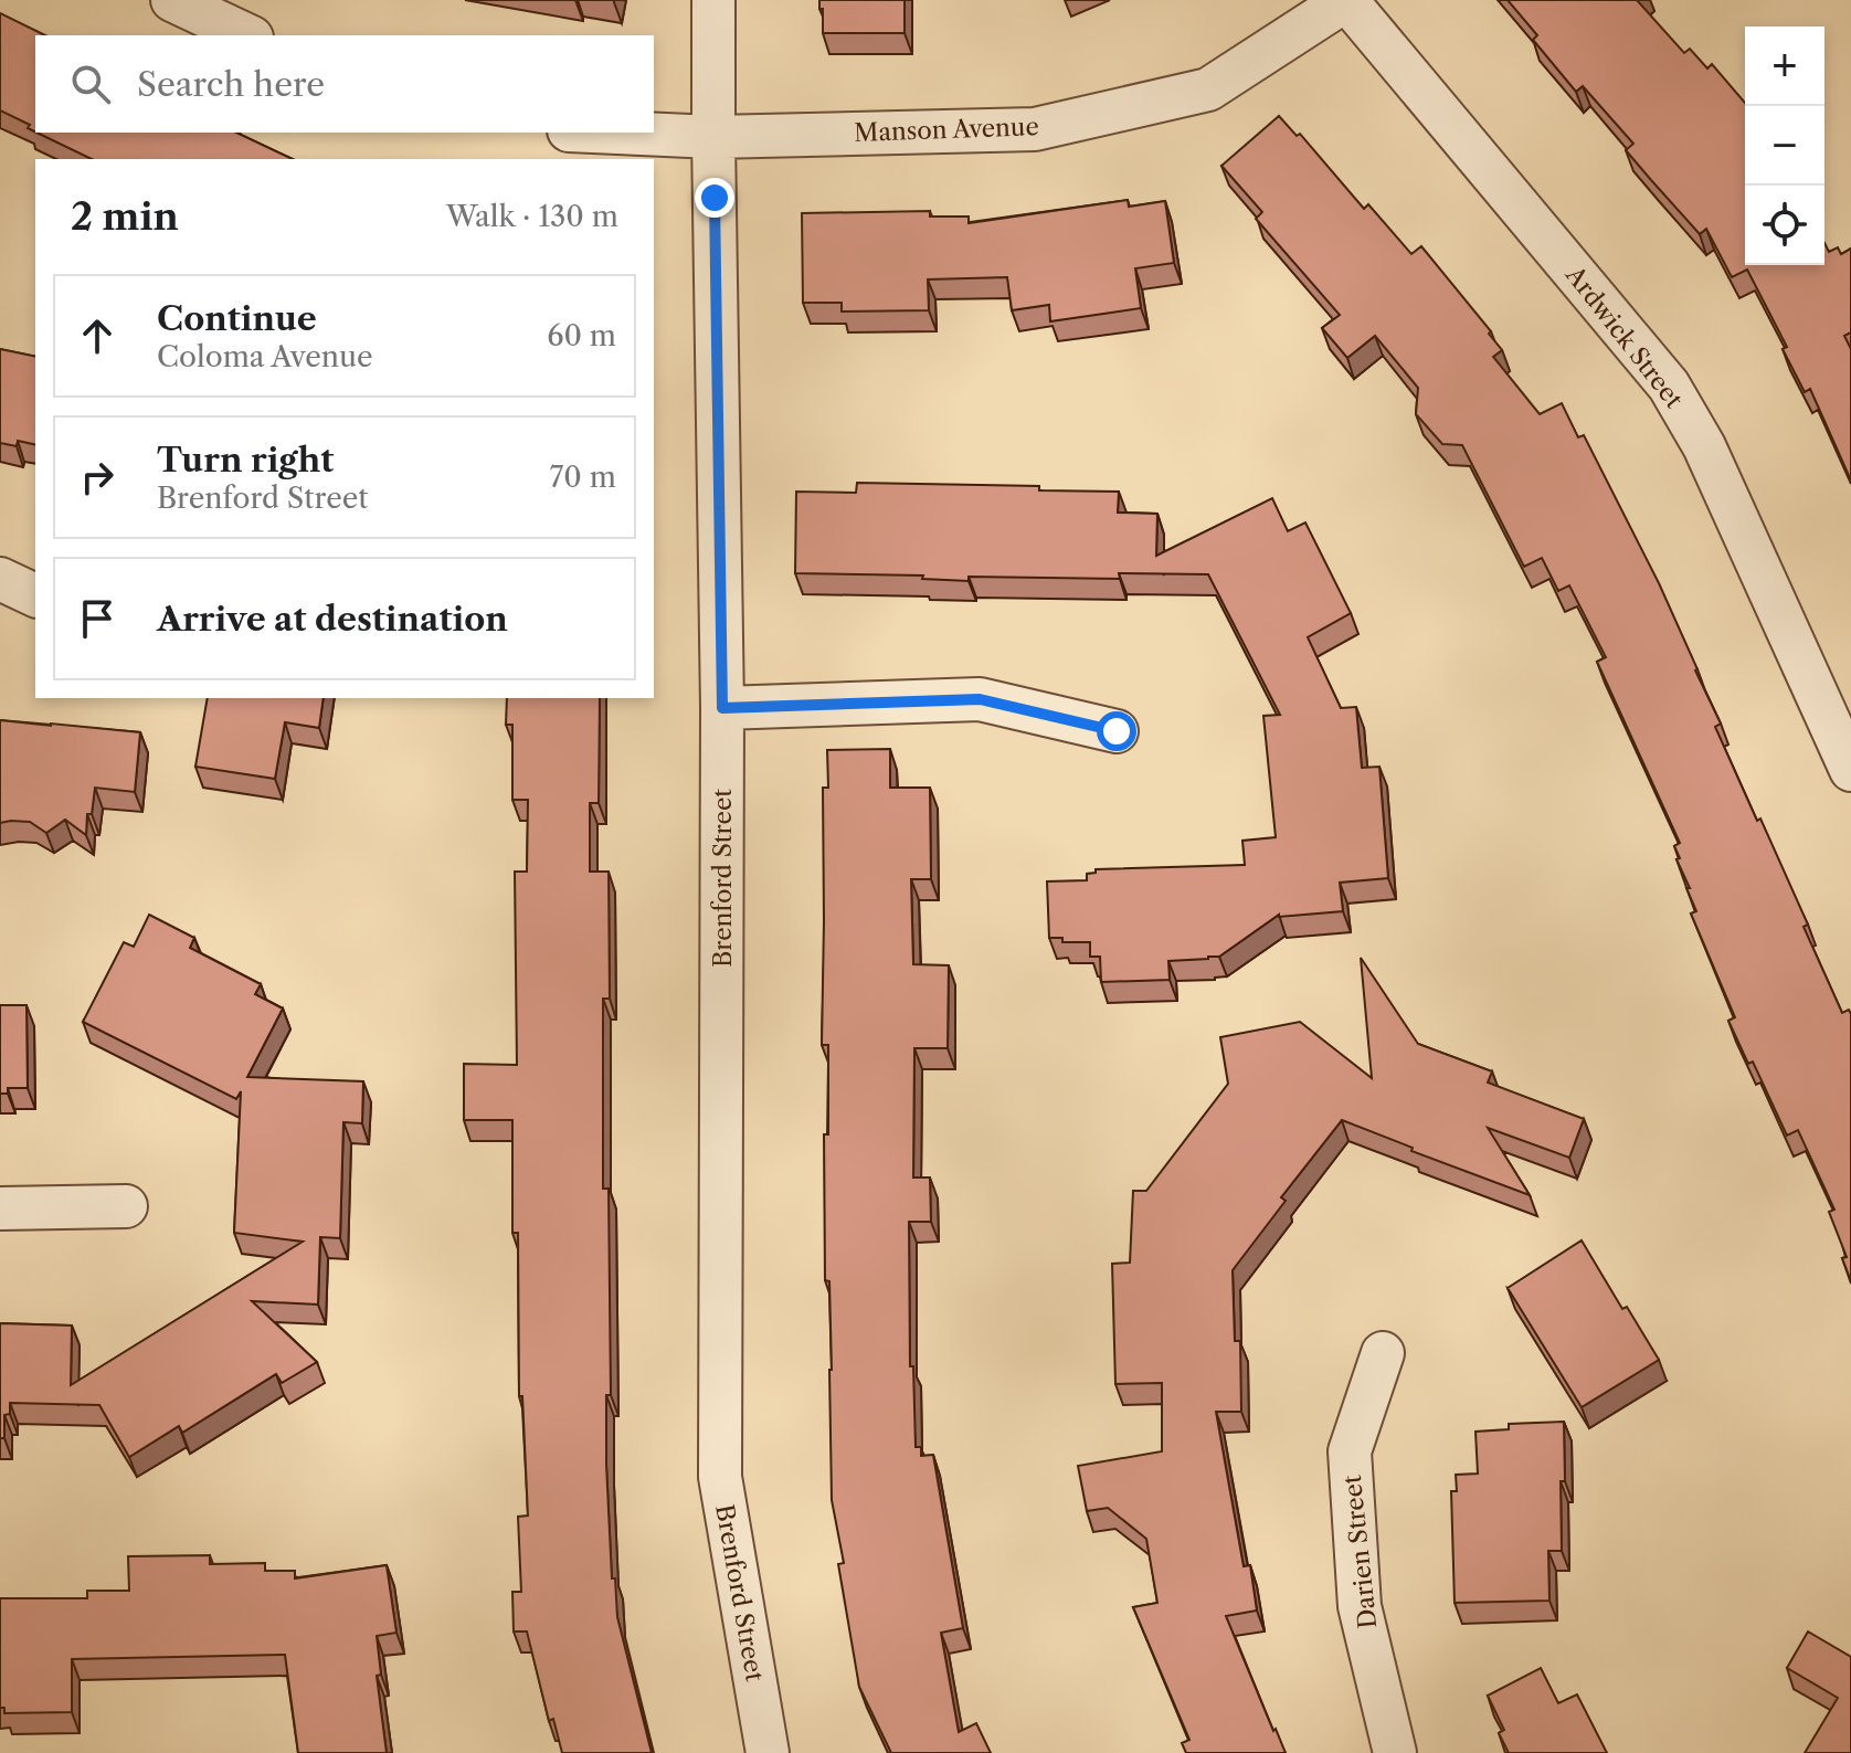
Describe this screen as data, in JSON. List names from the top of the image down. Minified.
{"streets":{"street":["Manson Avenue","Ardwick Street","Brenford Street","Darien Street"]},"crossings":[["Manson Avenue","Ardwick Street"],["Manson Avenue","Brenford Street"]],"page":{"map_buttons":["+","−"],"search":"Search here","heading":["2 min","Walk · 130 m"],"list":[["Continue","Coloma Avenue","60 m"],["Turn right","Brenford Street","70 m"],"Arrive at destination"]}}
